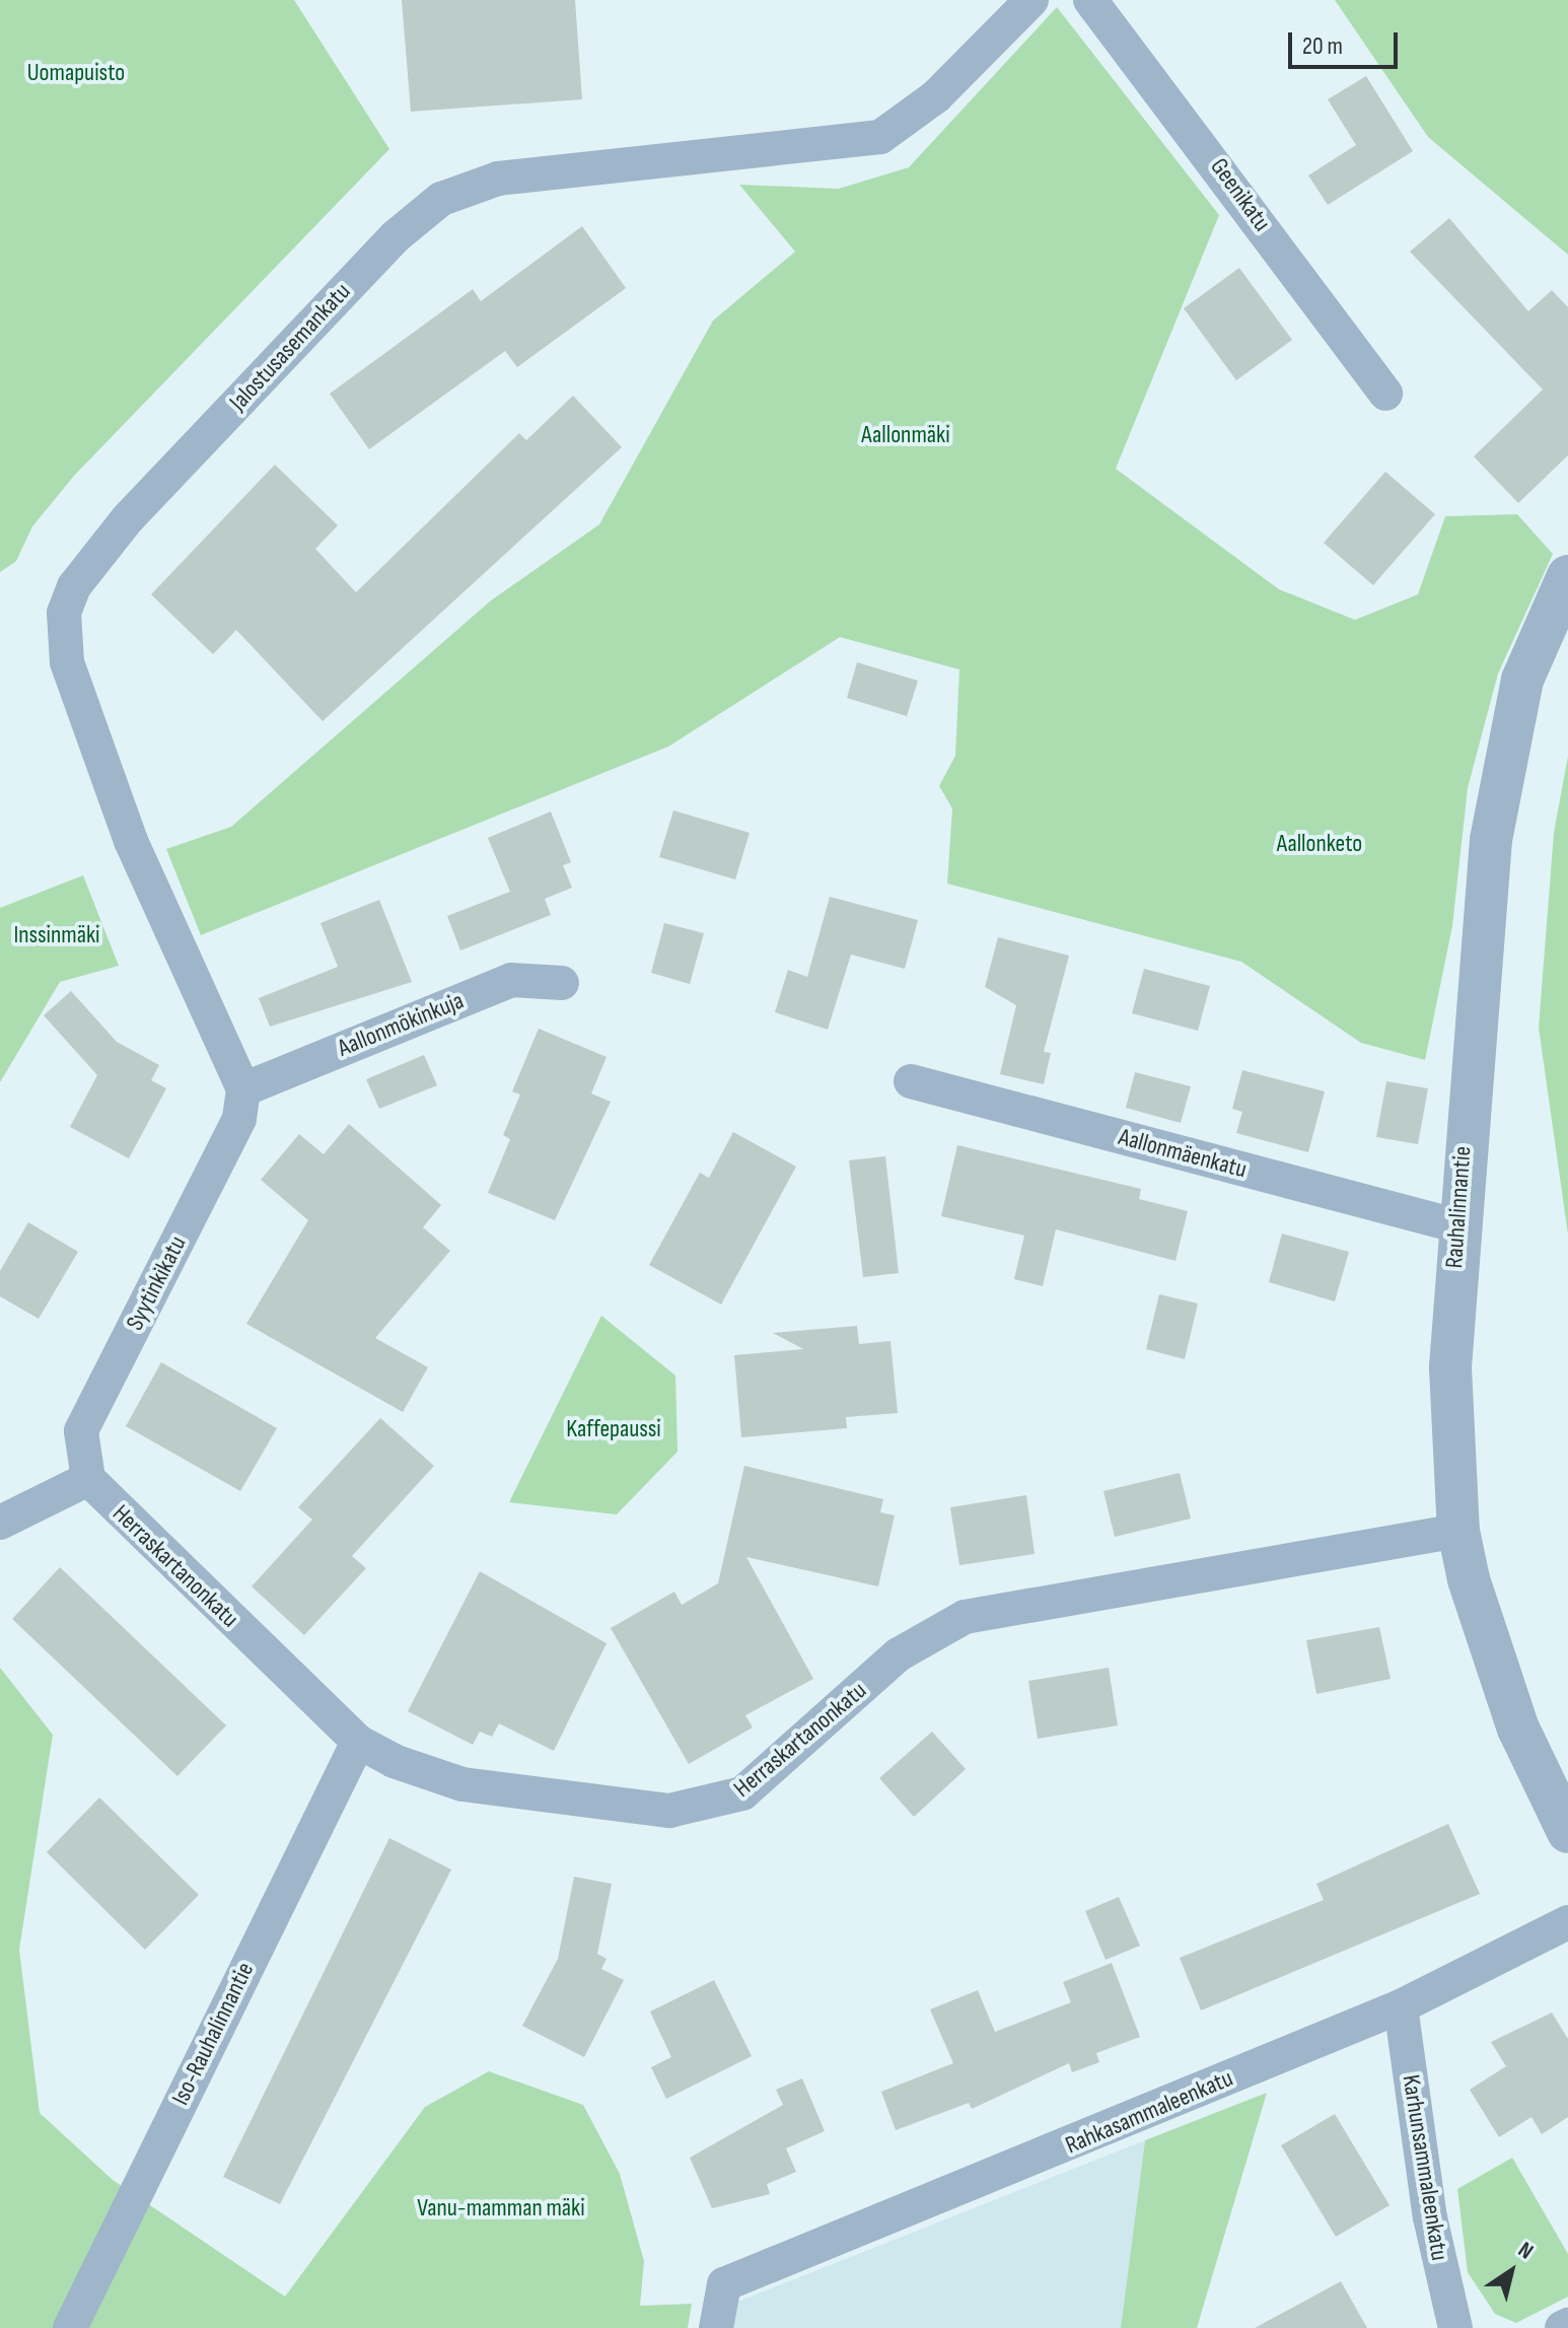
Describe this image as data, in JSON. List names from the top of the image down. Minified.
{"streets":{"street":["Geenikatu","Jalostusasemankatu","Aallonmökinkuja","Aallonmäenkatu","Rauhalinnantie","Syytinkikatu","Herraskartanonkatu","Iso-Rauhalinnantie","Rahkasammaleenkatu","Karhunsammaleenkatu"]},"crossings":[["Jalostusasemankatu","Aallonmökinkuja"],["Jalostusasemankatu","Syytinkikatu"],["Aallonmökinkuja","Syytinkikatu"],["Aallonmäenkatu","Rauhalinnantie"],["Rauhalinnantie","Herraskartanonkatu"],["Syytinkikatu","Herraskartanonkatu"],["Herraskartanonkatu","Iso-Rauhalinnantie"],["Rahkasammaleenkatu","Karhunsammaleenkatu"]],"parks":["Uomapuisto","Aallonmäki","Aallonketo","Inssinmäki","Kaffepaussi","Vanu-mamman mäki"],"scale_bar":"20 m","north":"top right"}
